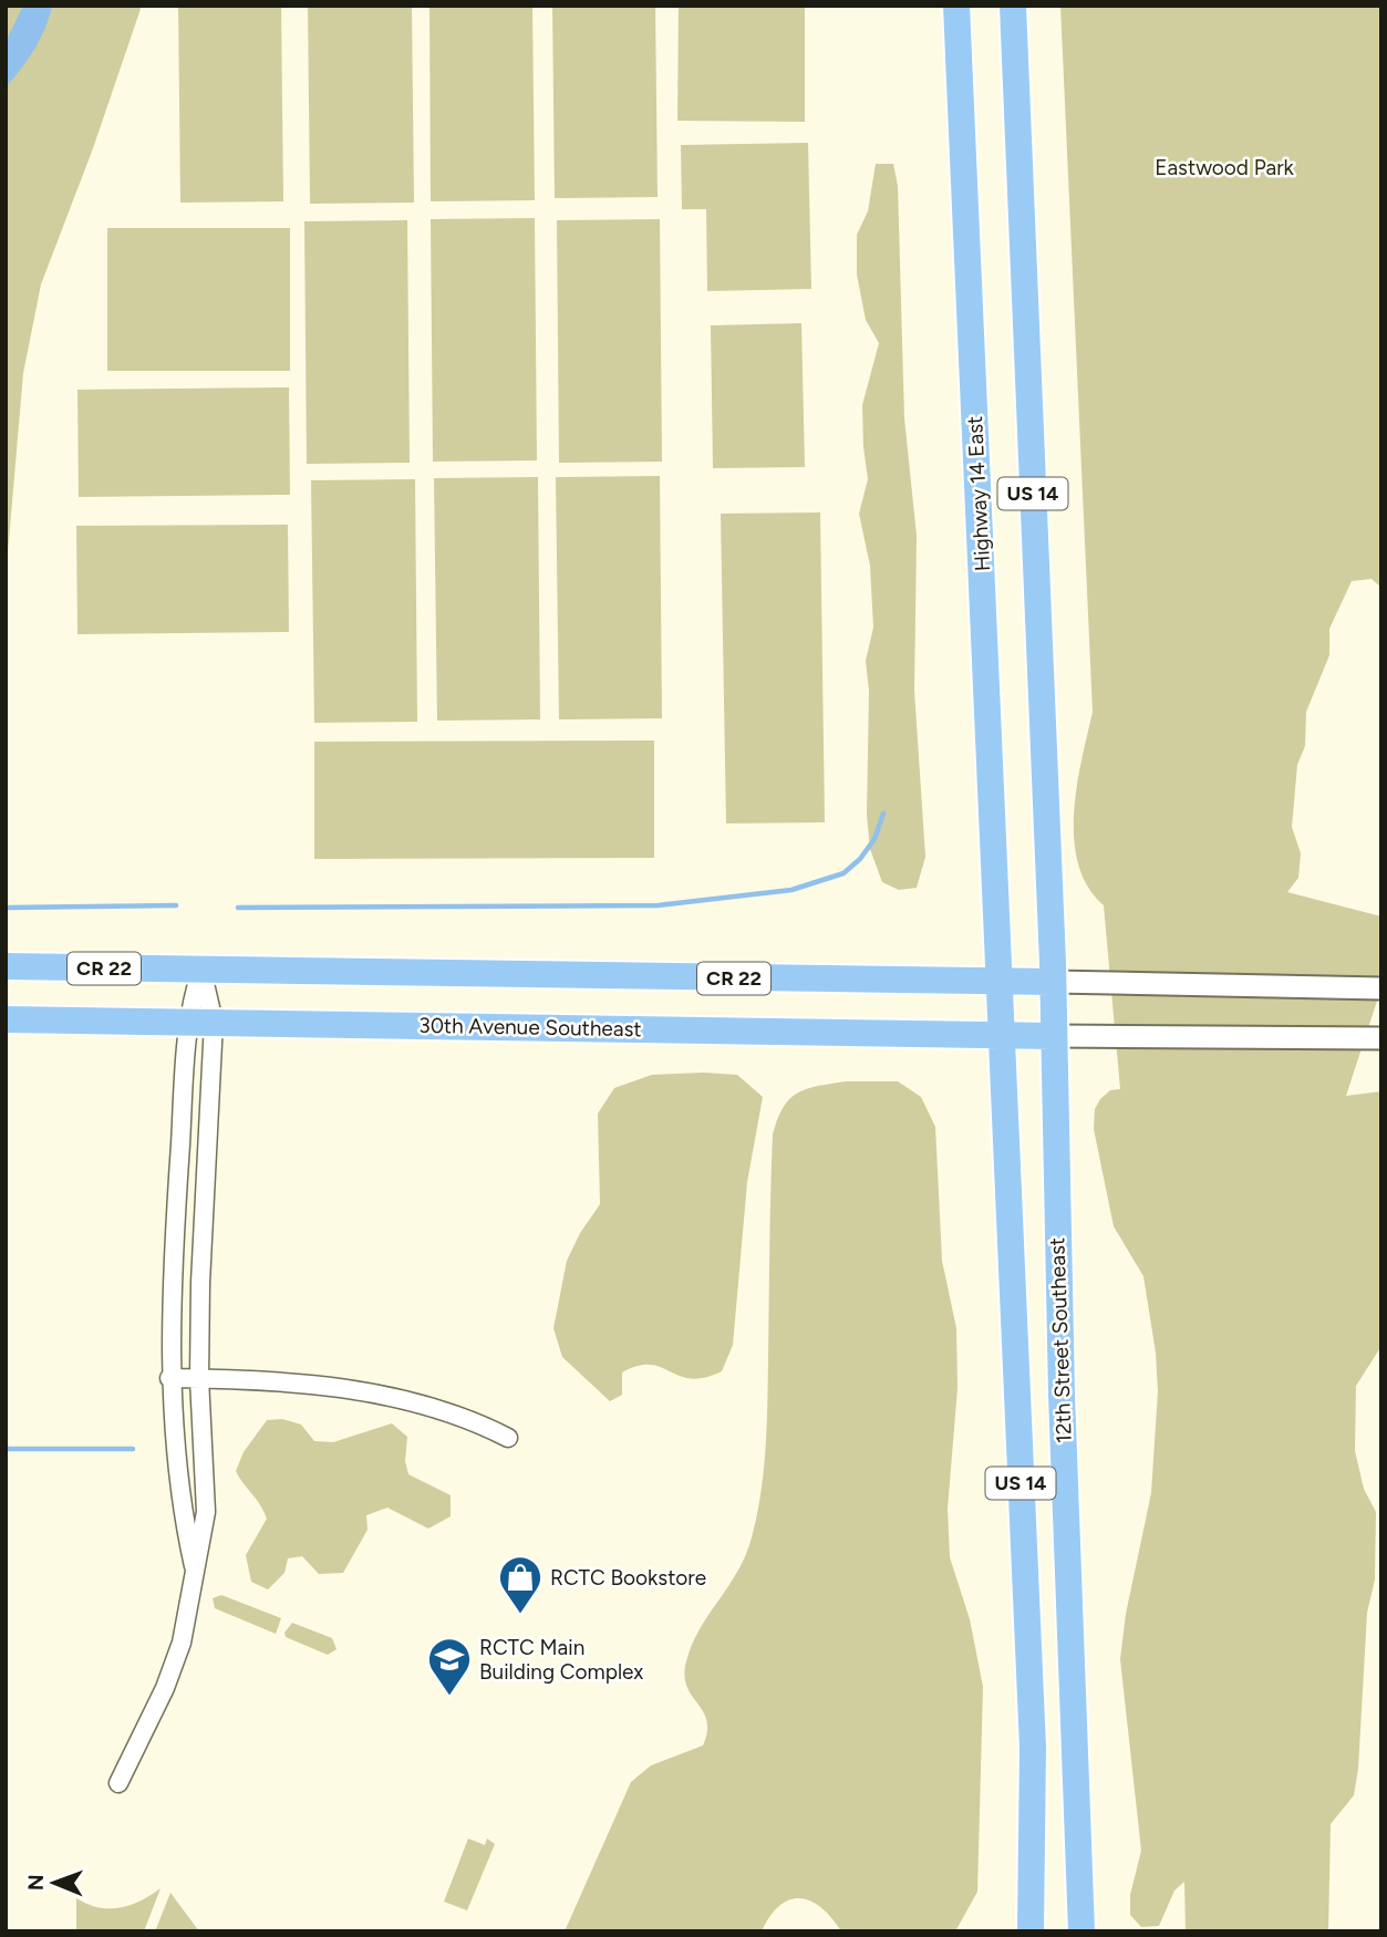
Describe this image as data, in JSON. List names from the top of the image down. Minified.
{"streets":{"main road":["Highway 14 East","US 14","CR 22","30th Avenue Southeast","12th Street Southeast"]},"crossings":[["Highway 14 East","US 14"],["Highway 14 East","CR 22"],["US 14","CR 22"],["US 14","30th Avenue Southeast"],["US 14","12th Street Southeast"],["CR 22","12th Street Southeast"],["30th Avenue Southeast","12th Street Southeast"]],"parks":["Eastwood Park"],"places":{"shop":["RCTC Bookstore"],"school or university":["RCTC Main Building Complex"]},"north":"left"}
